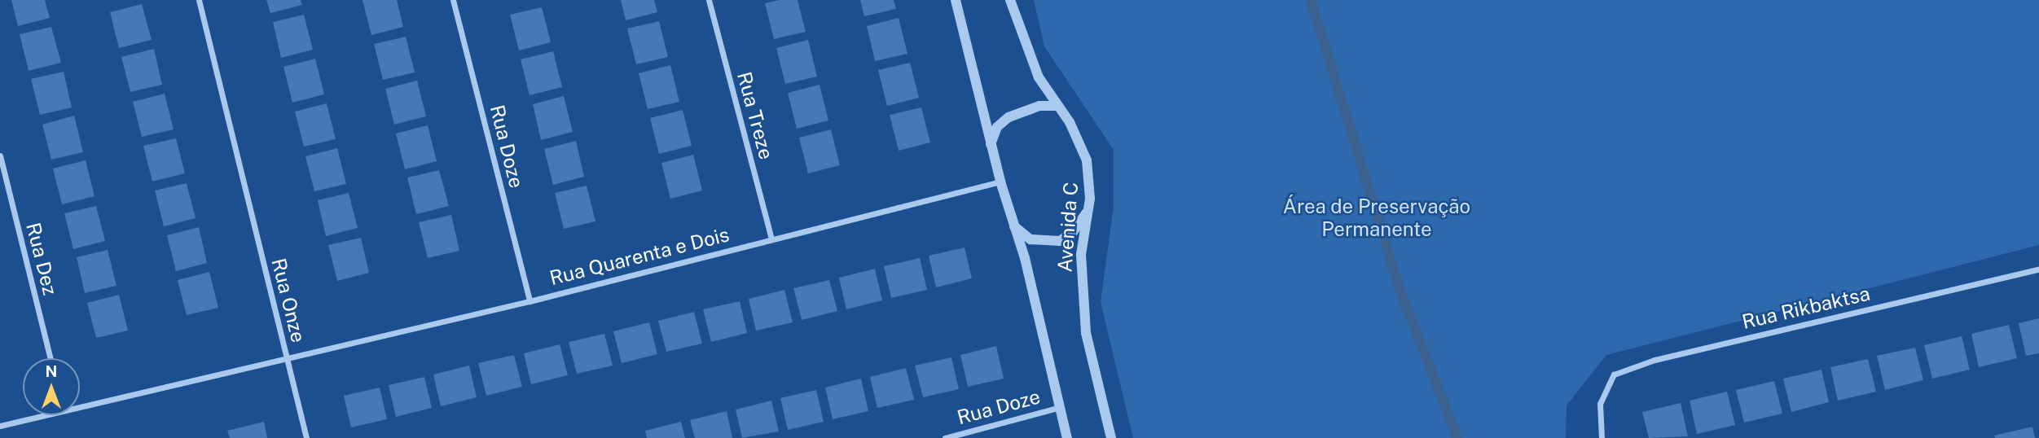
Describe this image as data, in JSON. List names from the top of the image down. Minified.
{"streets":{"street":["Rua Treze","Rua Doze","Avenida C","Rua Quarenta e Dois","Rua Dez","Rua Onze","Rua Rikbaktsa"]},"crossings":[["Rua Treze","Rua Quarenta e Dois"],["Rua Doze","Avenida C"],["Rua Doze","Rua Quarenta e Dois"],["Avenida C","Rua Quarenta e Dois"],["Rua Quarenta e Dois","Rua Onze"]],"parks":["Área de Preservação Permanente"],"north":"top"}
